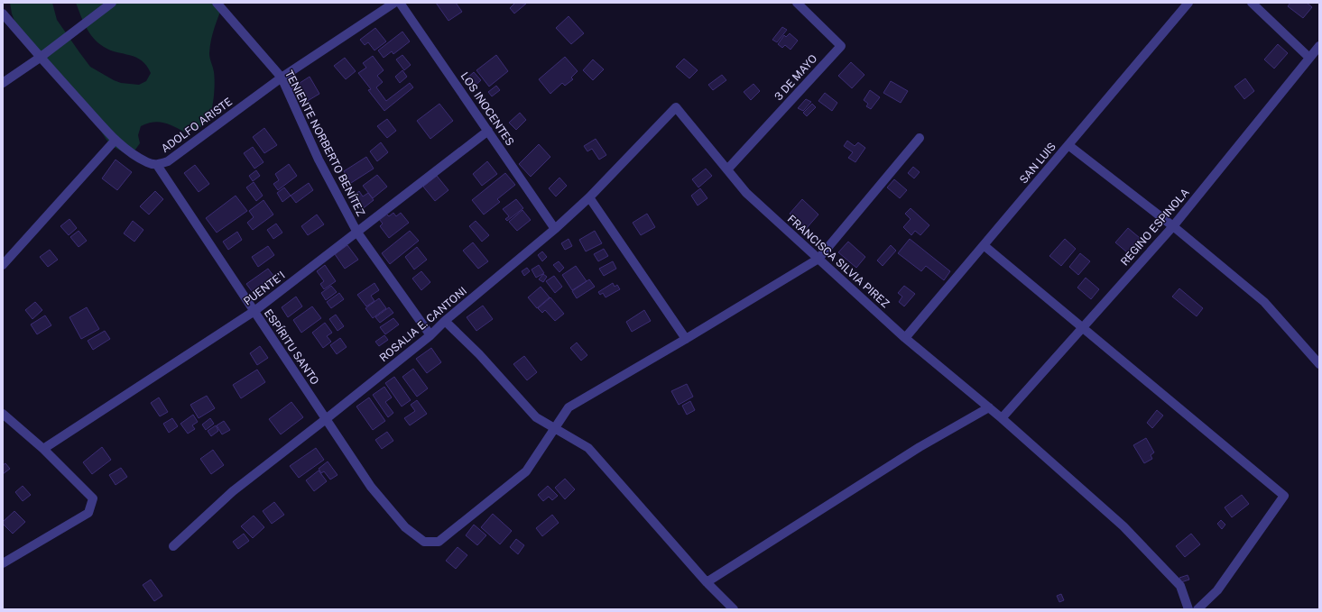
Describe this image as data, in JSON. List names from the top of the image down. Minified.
{"streets":{"street":["3 DE MAYO","LOS INOCENTES","ADOLFO ARISTE","TENIENTE NORBERTO BENÍTEZ","SAN LUIS","REGINO ESPINOLA","FRANCISCA SILVIA PIREZ","PUENTE'I","ROSALIA E. CANTONI","ESPÍRITU SANTO"]},"crossings":[["3 DE MAYO","FRANCISCA SILVIA PIREZ"],["LOS INOCENTES","PUENTE'I"],["LOS INOCENTES","ROSALIA E. CANTONI"],["ADOLFO ARISTE","TENIENTE NORBERTO BENÍTEZ"],["ADOLFO ARISTE","ESPÍRITU SANTO"],["TENIENTE NORBERTO BENÍTEZ","PUENTE'I"],["TENIENTE NORBERTO BENÍTEZ","ROSALIA E. CANTONI"],["SAN LUIS","FRANCISCA SILVIA PIREZ"],["REGINO ESPINOLA","FRANCISCA SILVIA PIREZ"],["FRANCISCA SILVIA PIREZ","ROSALIA E. CANTONI"],["FRANCISCA SILVIA PIREZ","ESPÍRITU SANTO"],["PUENTE'I","ESPÍRITU SANTO"],["ROSALIA E. CANTONI","ESPÍRITU SANTO"]]}
